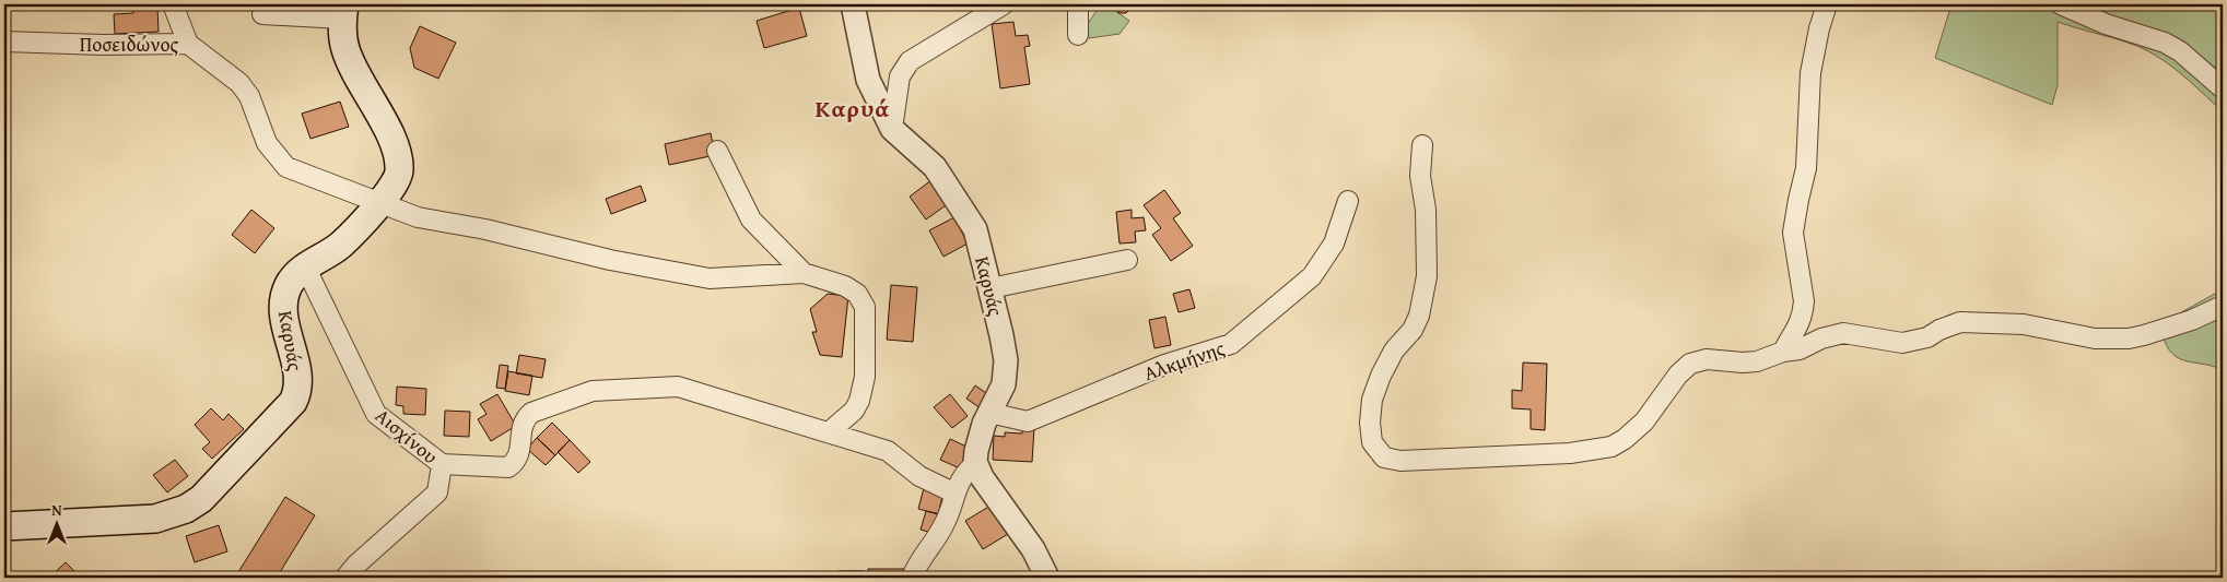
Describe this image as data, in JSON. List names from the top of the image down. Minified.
{"streets":{"main road":["Καρυάς"],"street":["Ποσειδώνος","Αλκμήνης","Αισχίνου"]},"crossings":[["Ποσειδώνος","Καρυάς"],["Καρυάς","Αλκμήνης"],["Καρυάς","Αισχίνου"]],"districts":["Καρυά"],"north":"top"}
